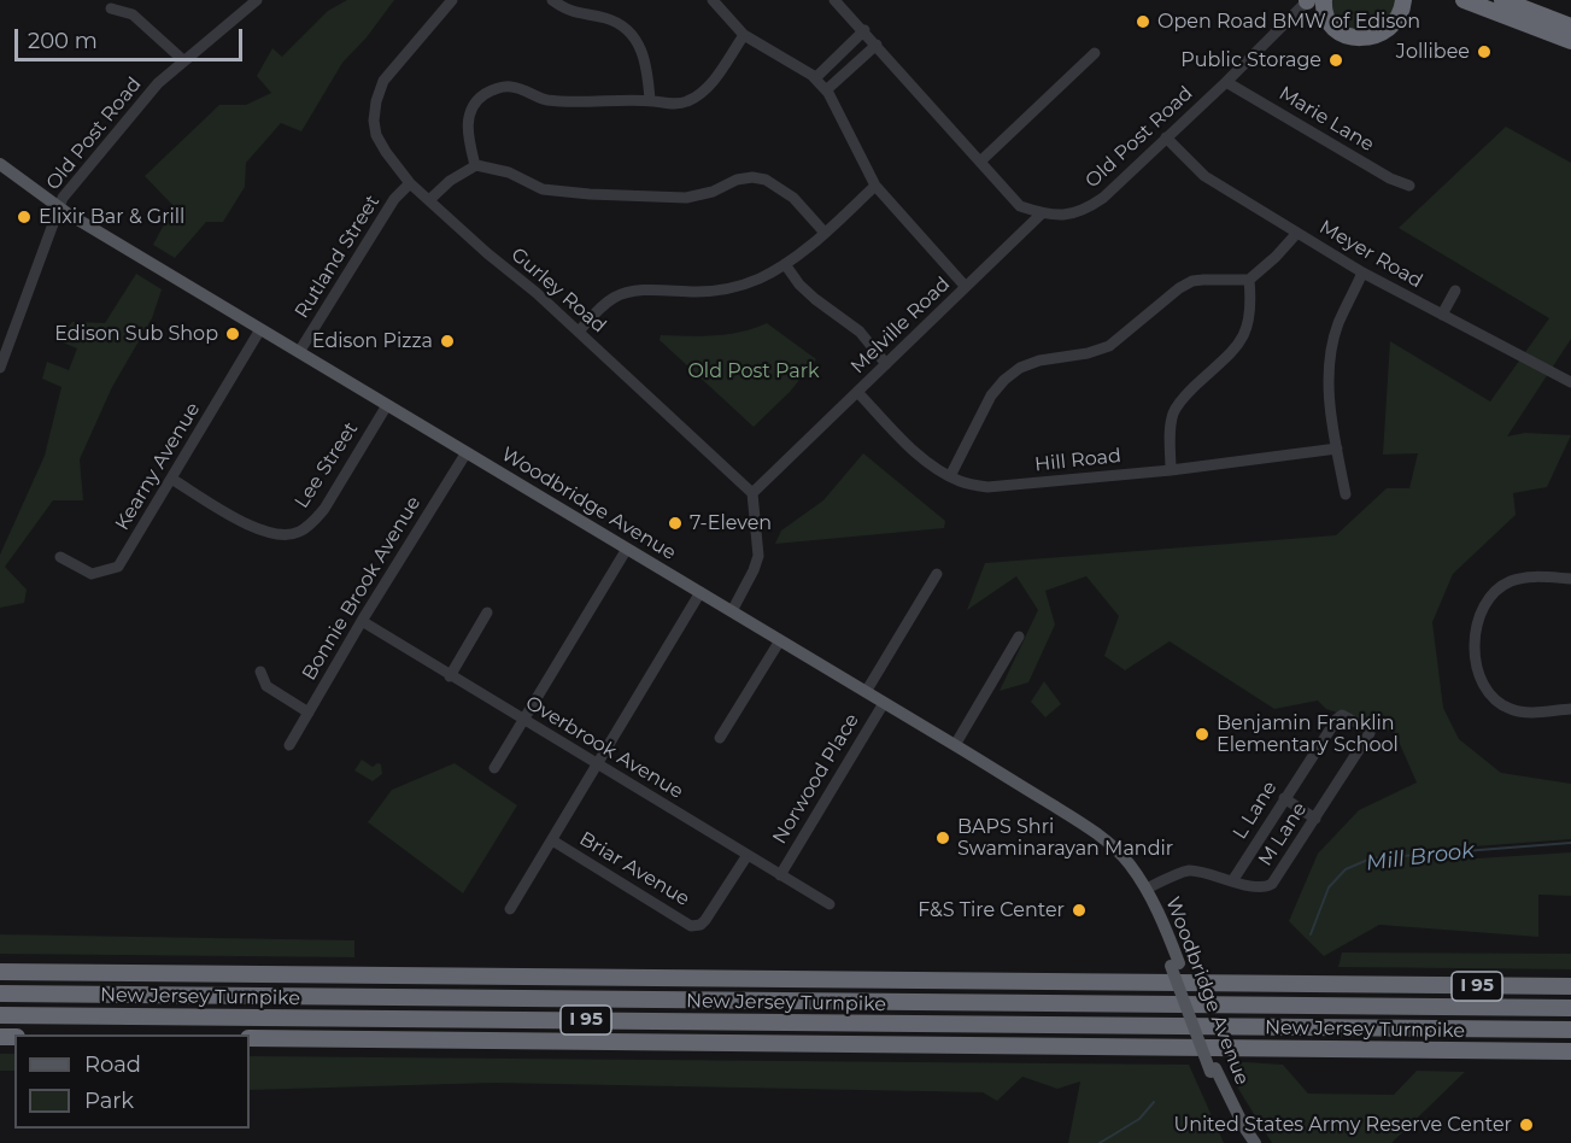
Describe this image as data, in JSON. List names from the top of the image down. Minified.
{"streets":{"highway":["I 95","New Jersey Turnpike"],"main road":["Woodbridge Avenue"],"street":["Marie Lane","Old Post Road","Meyer Road","Rutland Street","Gurley Road","Melville Road","Hill Road","Lee Street","Kearny Avenue","Bonnie Brook Avenue","Overbrook Avenue","Norwood Place","L Lane","M Lane","Briar Avenue"]},"crossings":[["Marie Lane","Old Post Road"],["Old Post Road","Meyer Road"],["Old Post Road","Melville Road"],["Old Post Road","Woodbridge Avenue"],["Rutland Street","Gurley Road"],["Rutland Street","Woodbridge Avenue"],["Gurley Road","Melville Road"],["Melville Road","Hill Road"],["Lee Street","Kearny Avenue"],["Lee Street","Woodbridge Avenue"],["Kearny Avenue","Woodbridge Avenue"],["Woodbridge Avenue","Bonnie Brook Avenue"],["Woodbridge Avenue","Norwood Place"],["Woodbridge Avenue","M Lane"],["Bonnie Brook Avenue","Overbrook Avenue"],["Overbrook Avenue","Norwood Place"],["Overbrook Avenue","Briar Avenue"],["L Lane","M Lane"]],"water":["Mill Brook"],"parks":["Old Post Park"],"places":["Open Road BMW of Edison","Jollibee","Public Storage","Elixir Bar & Grill","Edison Sub Shop","Edison Pizza","7-Eleven","Benjamin Franklin Elementary School","BAPS Shri Swaminarayan Mandir","F&S Tire Center","United States Army Reserve Center"],"legend":["Road","Park"],"scale_bar":"200 m"}
